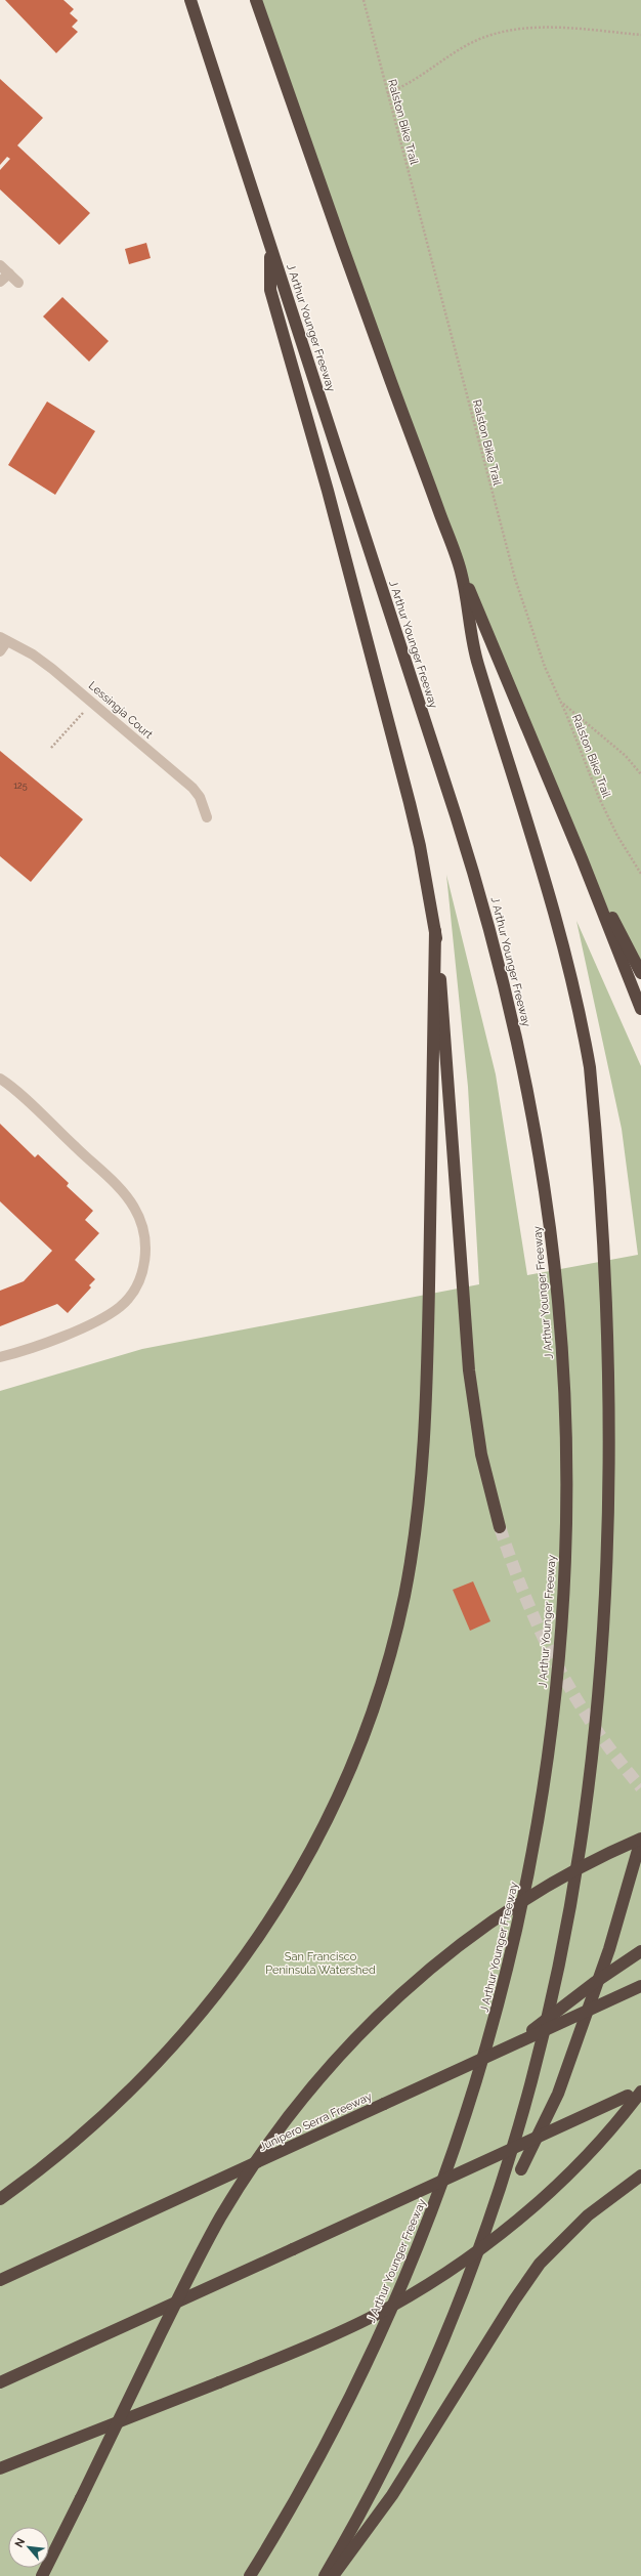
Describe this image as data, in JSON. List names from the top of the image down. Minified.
{"streets":{"highway":["J Arthur Younger Freeway","Junipero Serra Freeway"],"street":["Lessingia Court"],"path":["Ralston Bike Trail"]},"parks":["San Francisco Peninsula Watershed"],"house_numbers":["125"],"north":"top left"}
